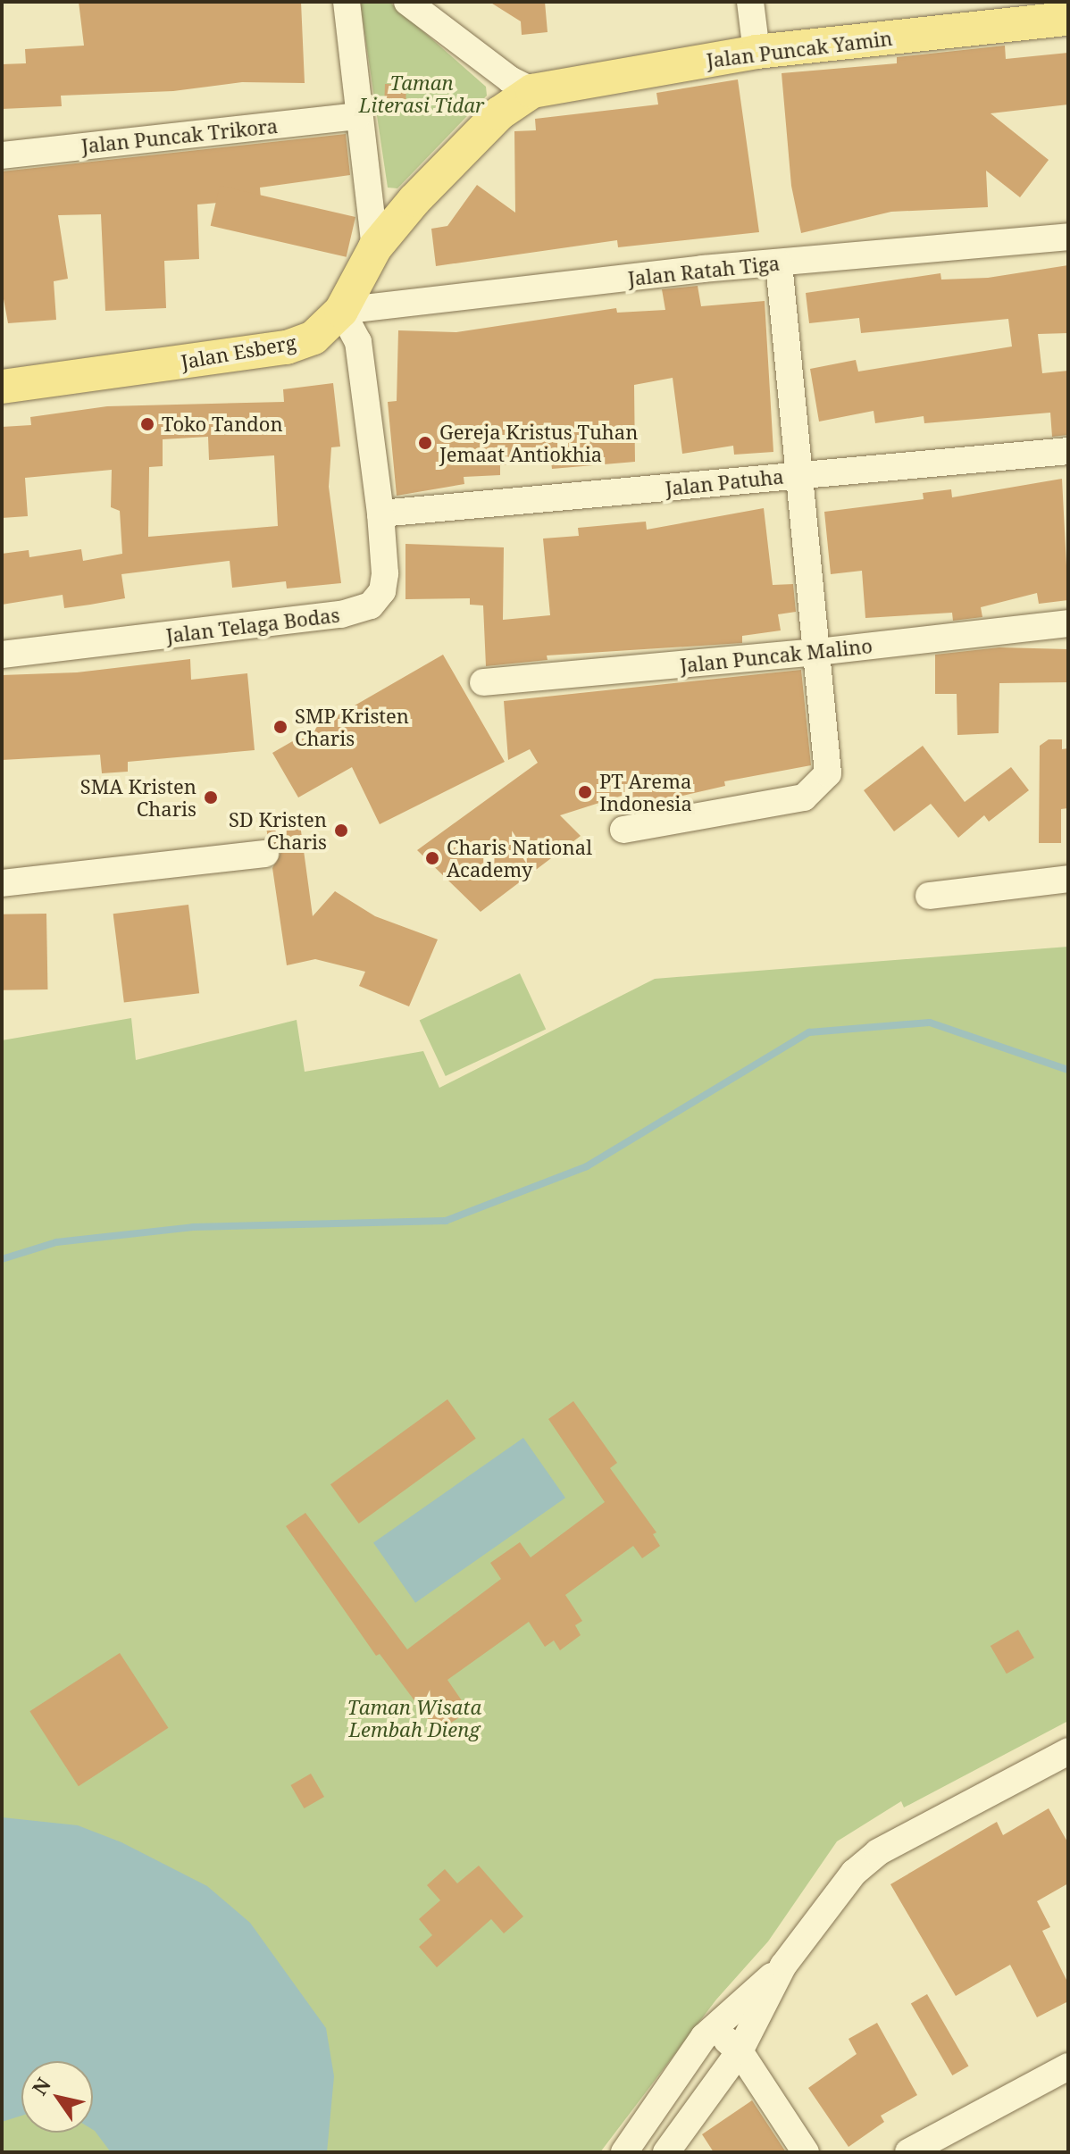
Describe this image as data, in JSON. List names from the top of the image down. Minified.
{"streets":{"main road":["Jalan Puncak Yamin","Jalan Esberg"],"street":["Jalan Puncak Trikora","Jalan Ratah Tiga","Jalan Patuha","Jalan Telaga Bodas","Jalan Puncak Malino"]},"crossings":[["Jalan Puncak Yamin","Jalan Esberg"],["Jalan Ratah Tiga","Jalan Esberg"],["Jalan Ratah Tiga","Jalan Telaga Bodas"],["Jalan Esberg","Jalan Telaga Bodas"],["Jalan Patuha","Jalan Telaga Bodas"]],"parks":["Taman Literasi Tidar","Taman Wisata Lembah Dieng"],"places":["Toko Tandon","Gereja Kristus Tuhan Jemaat Antiokhia","SMP Kristen Charis","PT Arema Indonesia","SMA Kristen Charis","SD Kristen Charis","Charis National Academy"],"north":"top left"}
